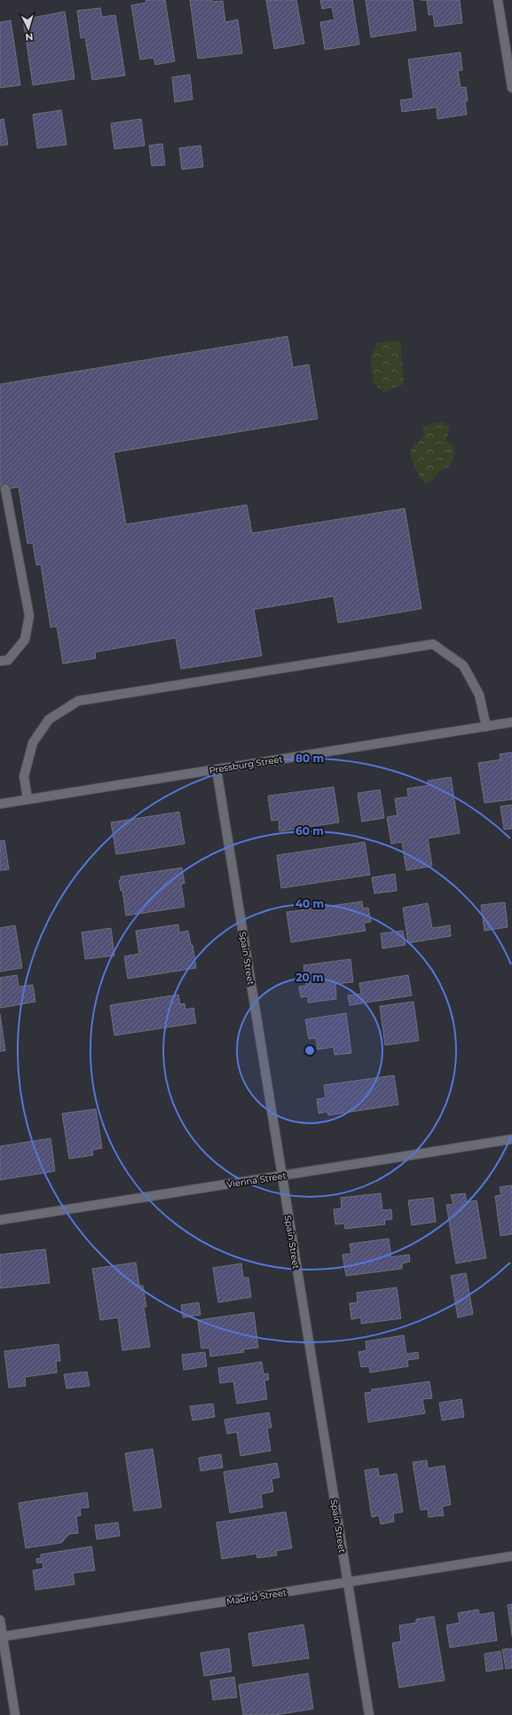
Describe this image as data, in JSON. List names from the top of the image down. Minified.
{"streets":{"street":["Pressburg Street","Spain Street","Vienna Street","Madrid Street"]},"crossings":[["Pressburg Street","Spain Street"],["Spain Street","Vienna Street"],["Spain Street","Madrid Street"]],"north":"bottom","rings":["80 m","60 m","40 m","20 m"]}
